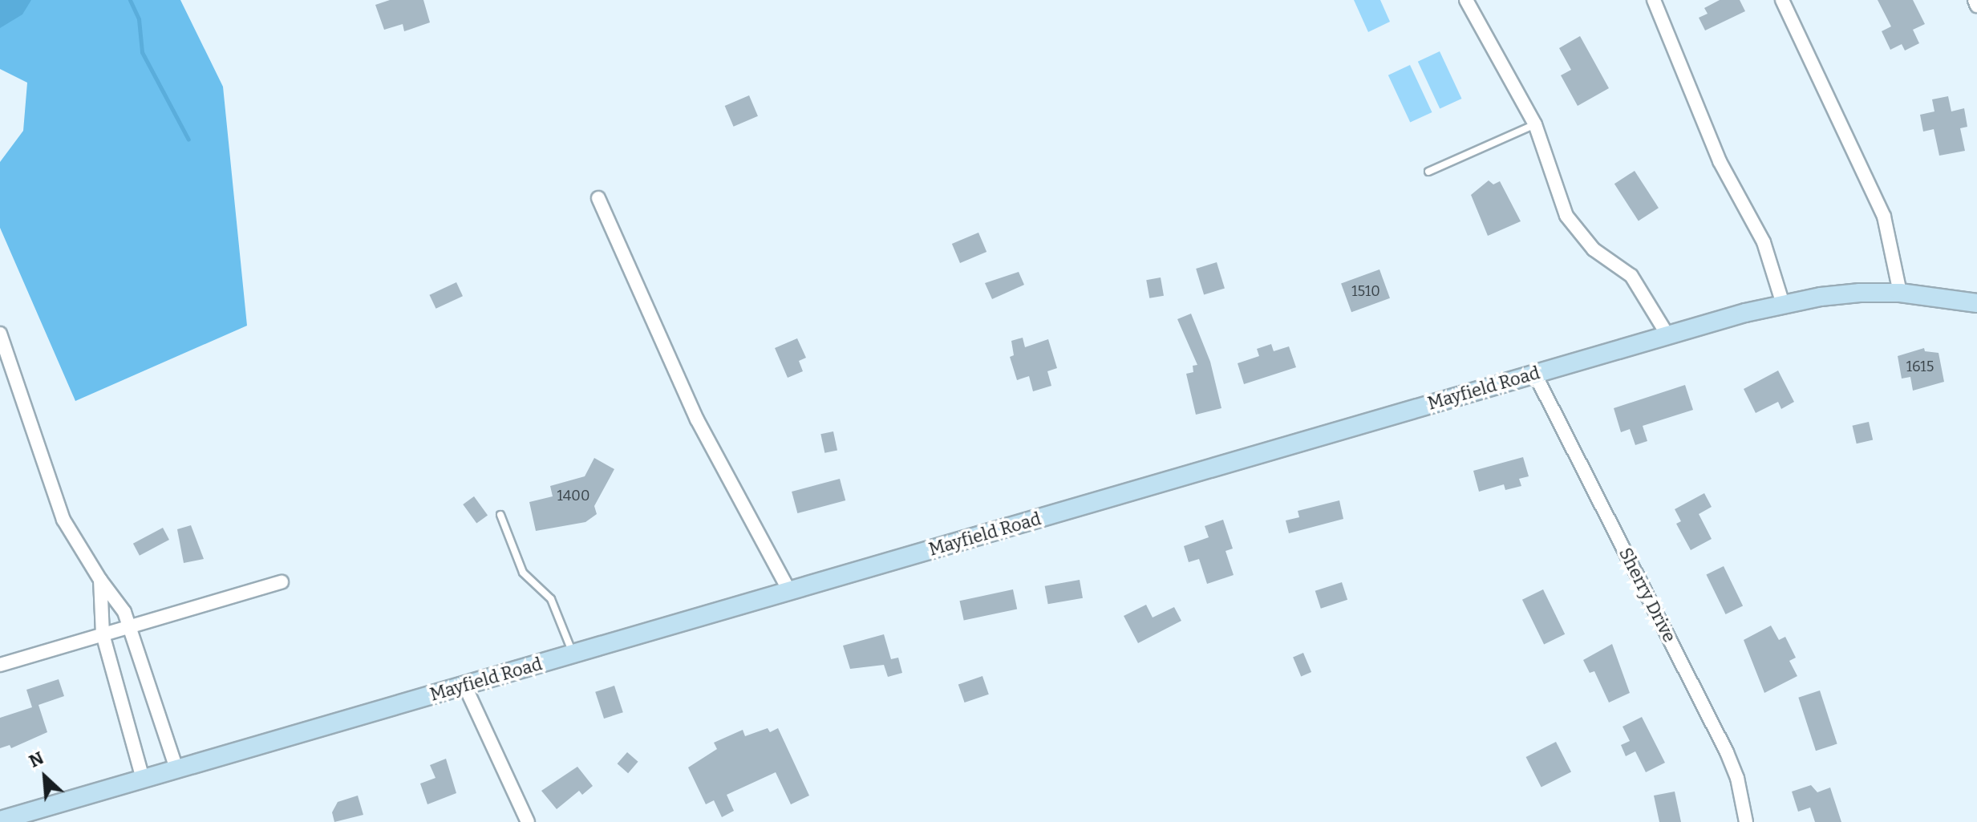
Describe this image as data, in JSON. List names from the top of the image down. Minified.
{"streets":{"street":["Mayfield Road","Sherry Drive"]},"crossings":[["Mayfield Road","Sherry Drive"]],"house_numbers":["1510","1615","1400"],"north":"top left"}
